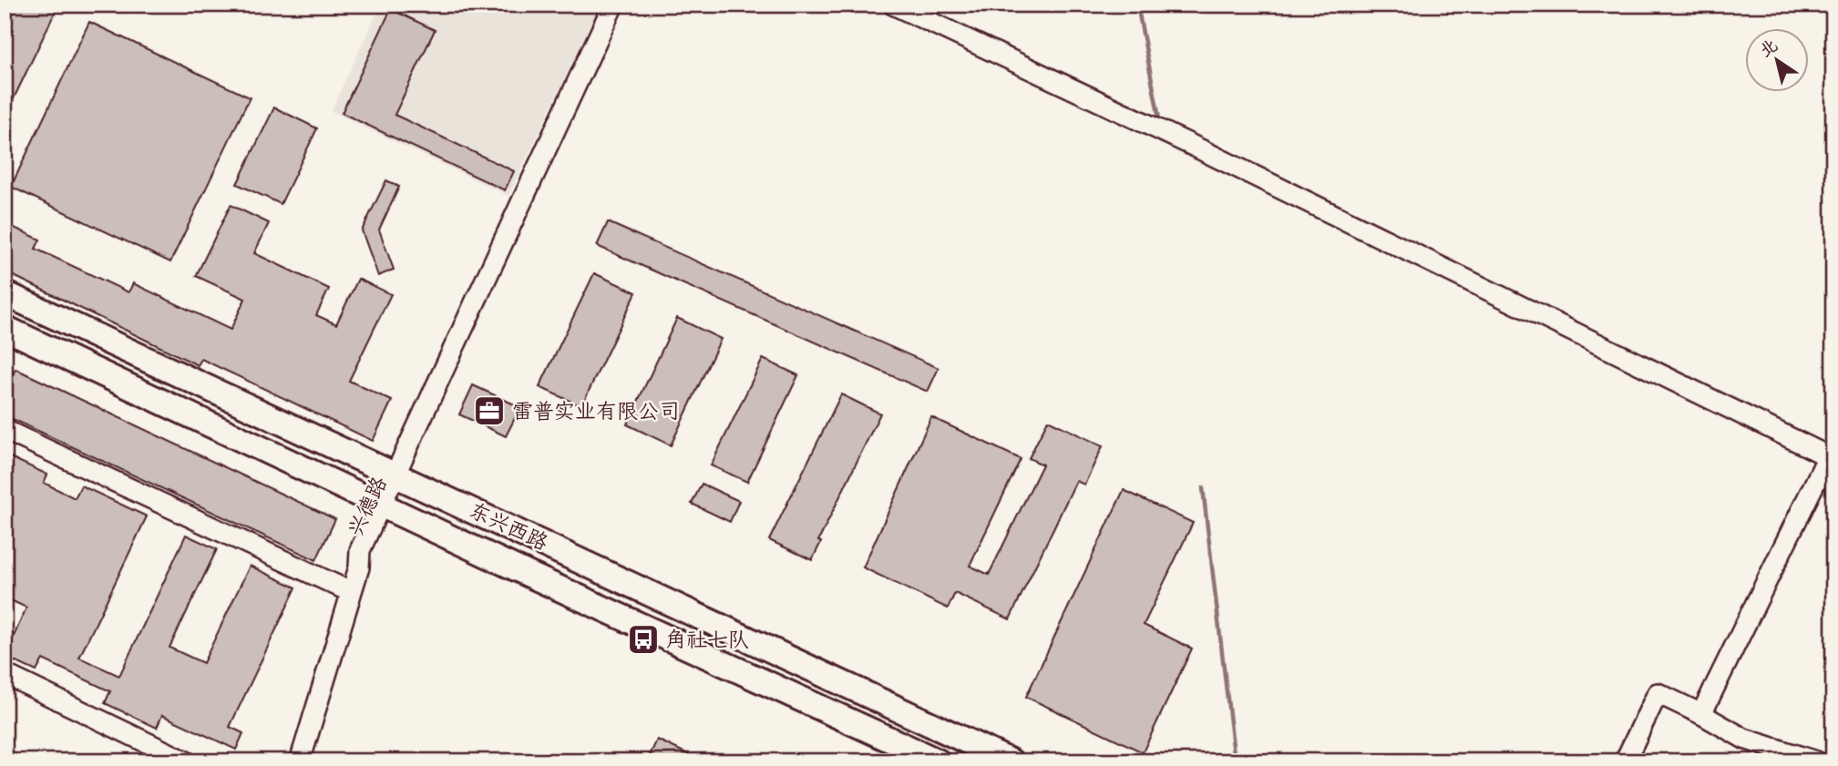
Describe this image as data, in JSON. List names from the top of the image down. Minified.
{"streets":{"main road":["东兴西路"],"street":["兴德路"]},"crossings":[["兴德路","东兴西路"]],"places":{"office":["雷普实业有限公司"],"bus stop":["角社七队"]},"north":"top left"}
